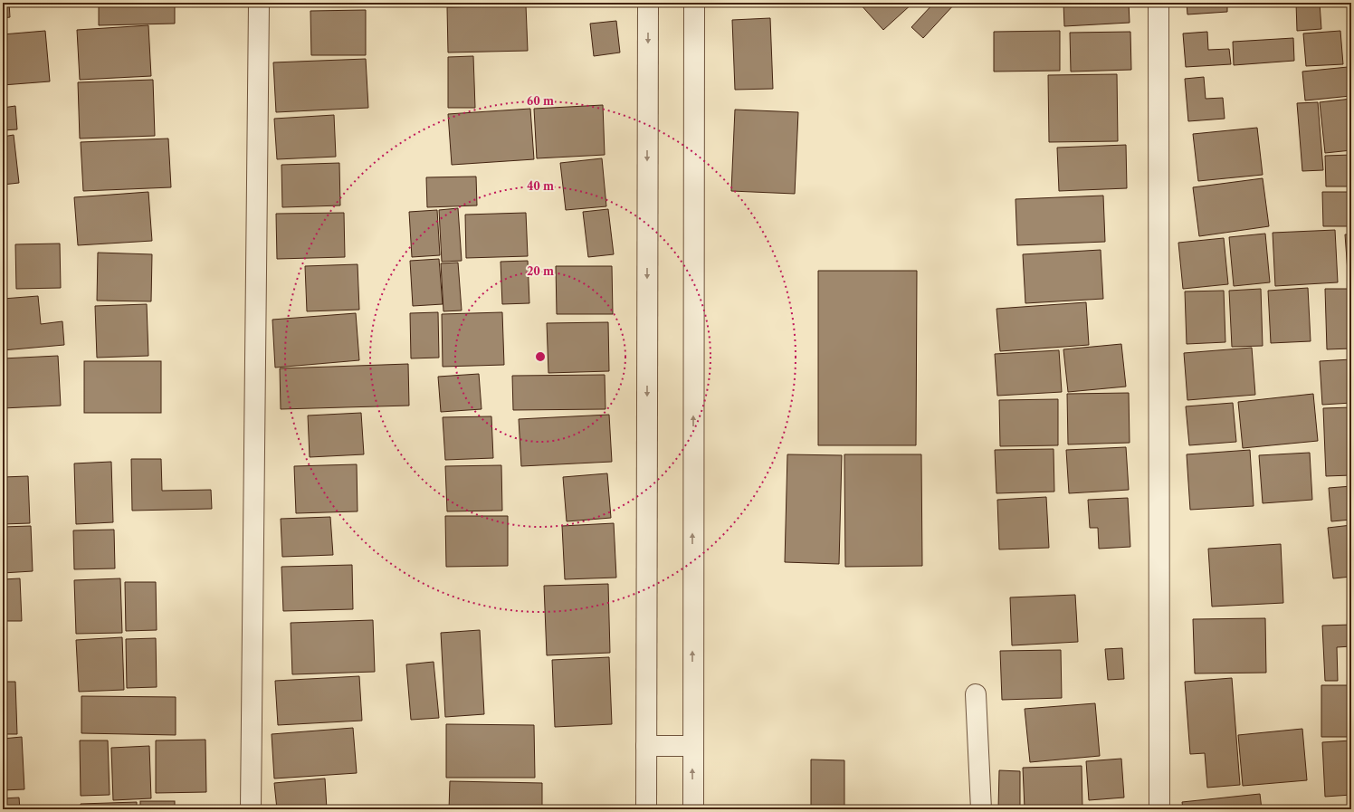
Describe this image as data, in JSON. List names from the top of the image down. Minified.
{"rings":["60 m","40 m","20 m"]}
